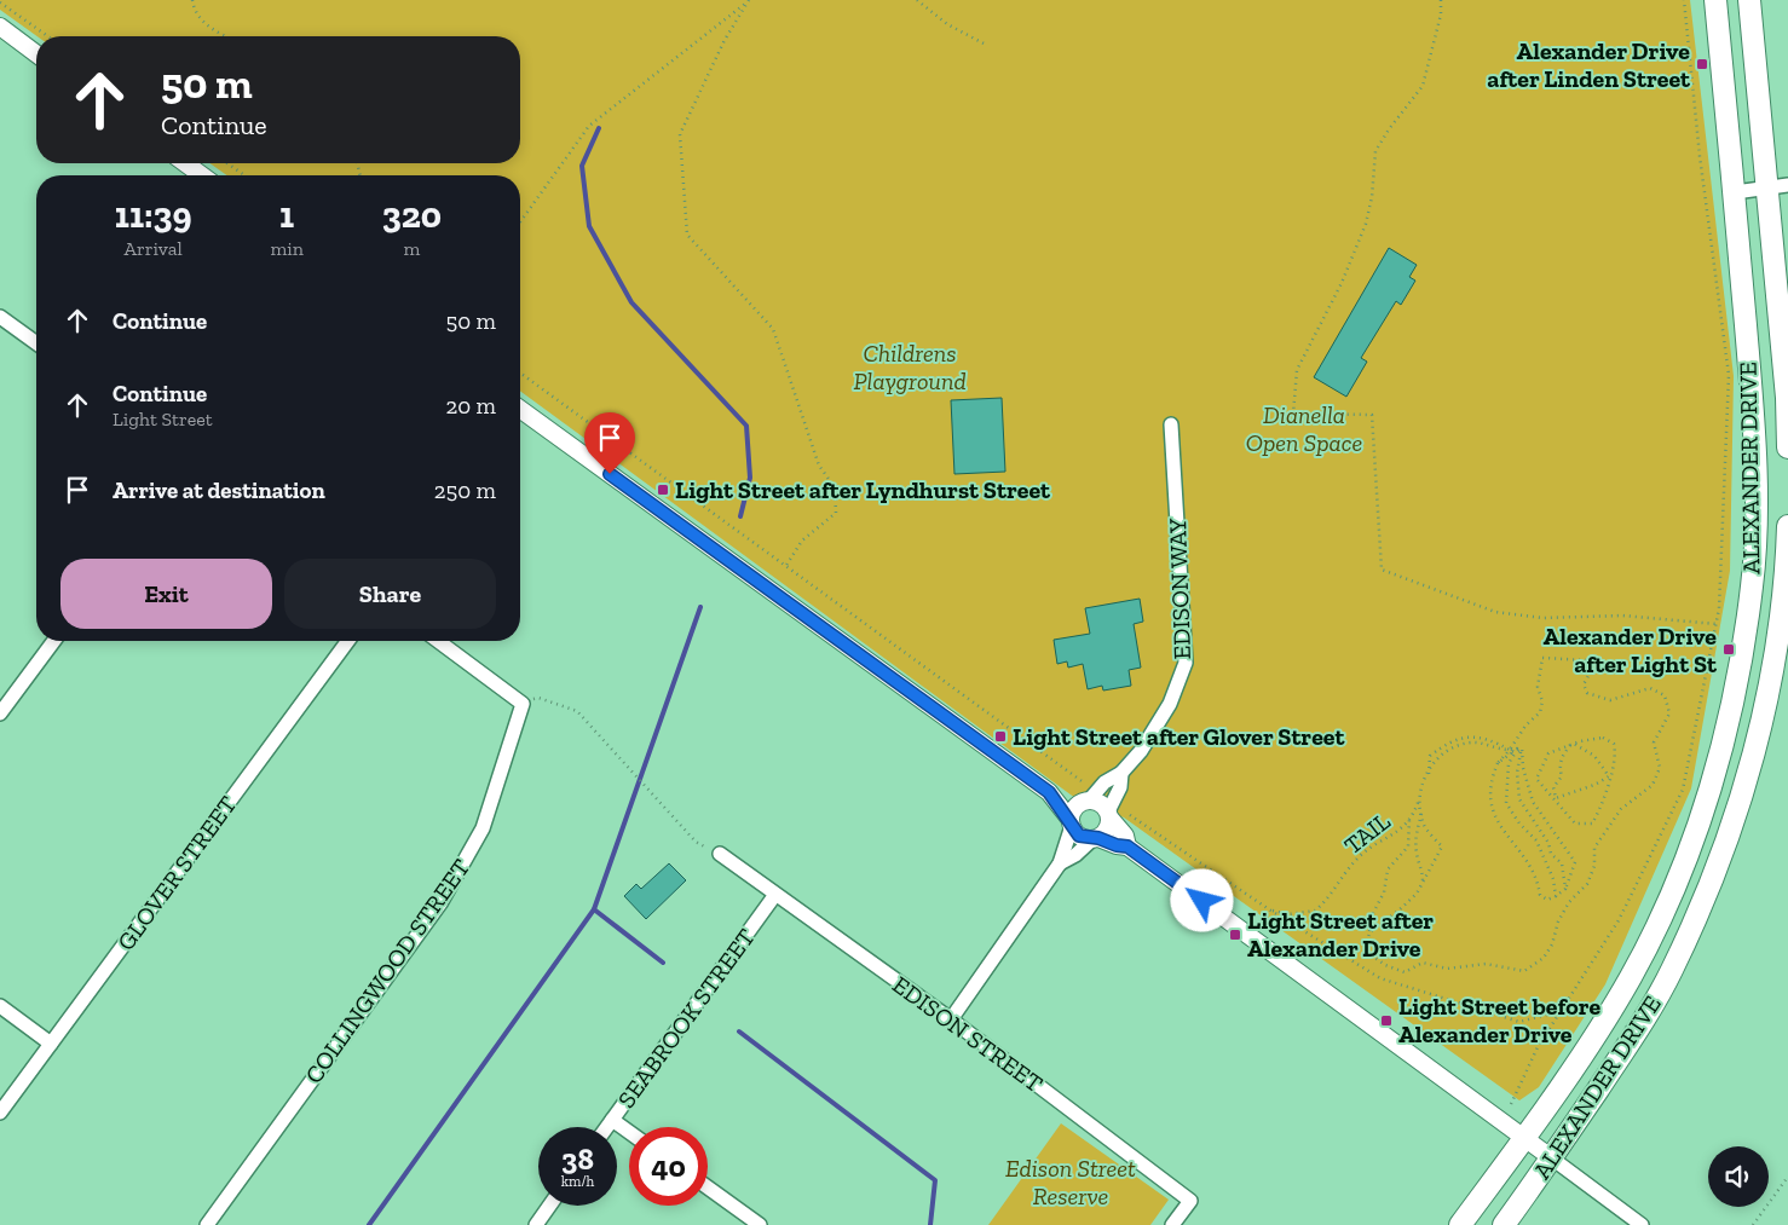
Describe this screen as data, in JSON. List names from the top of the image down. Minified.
{"streets":{"main road":["ALEXANDER DRIVE"],"street":["EDISON WAY","GLOVER STREET","COLLINGWOOD STREET","SEABROOK STREET","EDISON STREET"],"path":["TAIL"]},"crossings":[["SEABROOK STREET","EDISON STREET"]],"parks":["Childrens Playground","Dianella Open Space","Edison Street Reserve"],"places":{"transit":["Alexander Drive after Linden Street","Light Street after Lyndhurst Street","Alexander Drive after Light St","Light Street after Glover Street","Light Street after Alexander Drive","Light Street before Alexander Drive"]},"page":{"turn":["50 m","Continue"],"eta":["11:39","Arrival","1","min","320","m"],"list":[{"name":"Continue","value":"50 m"},{"name":"Continue","note":"Light Street","value":"20 m"},{"name":"Arrive at destination","value":"250 m"}],"buttons":["Exit","Share"],"speed":"38 km/h","limit":"40"}}
